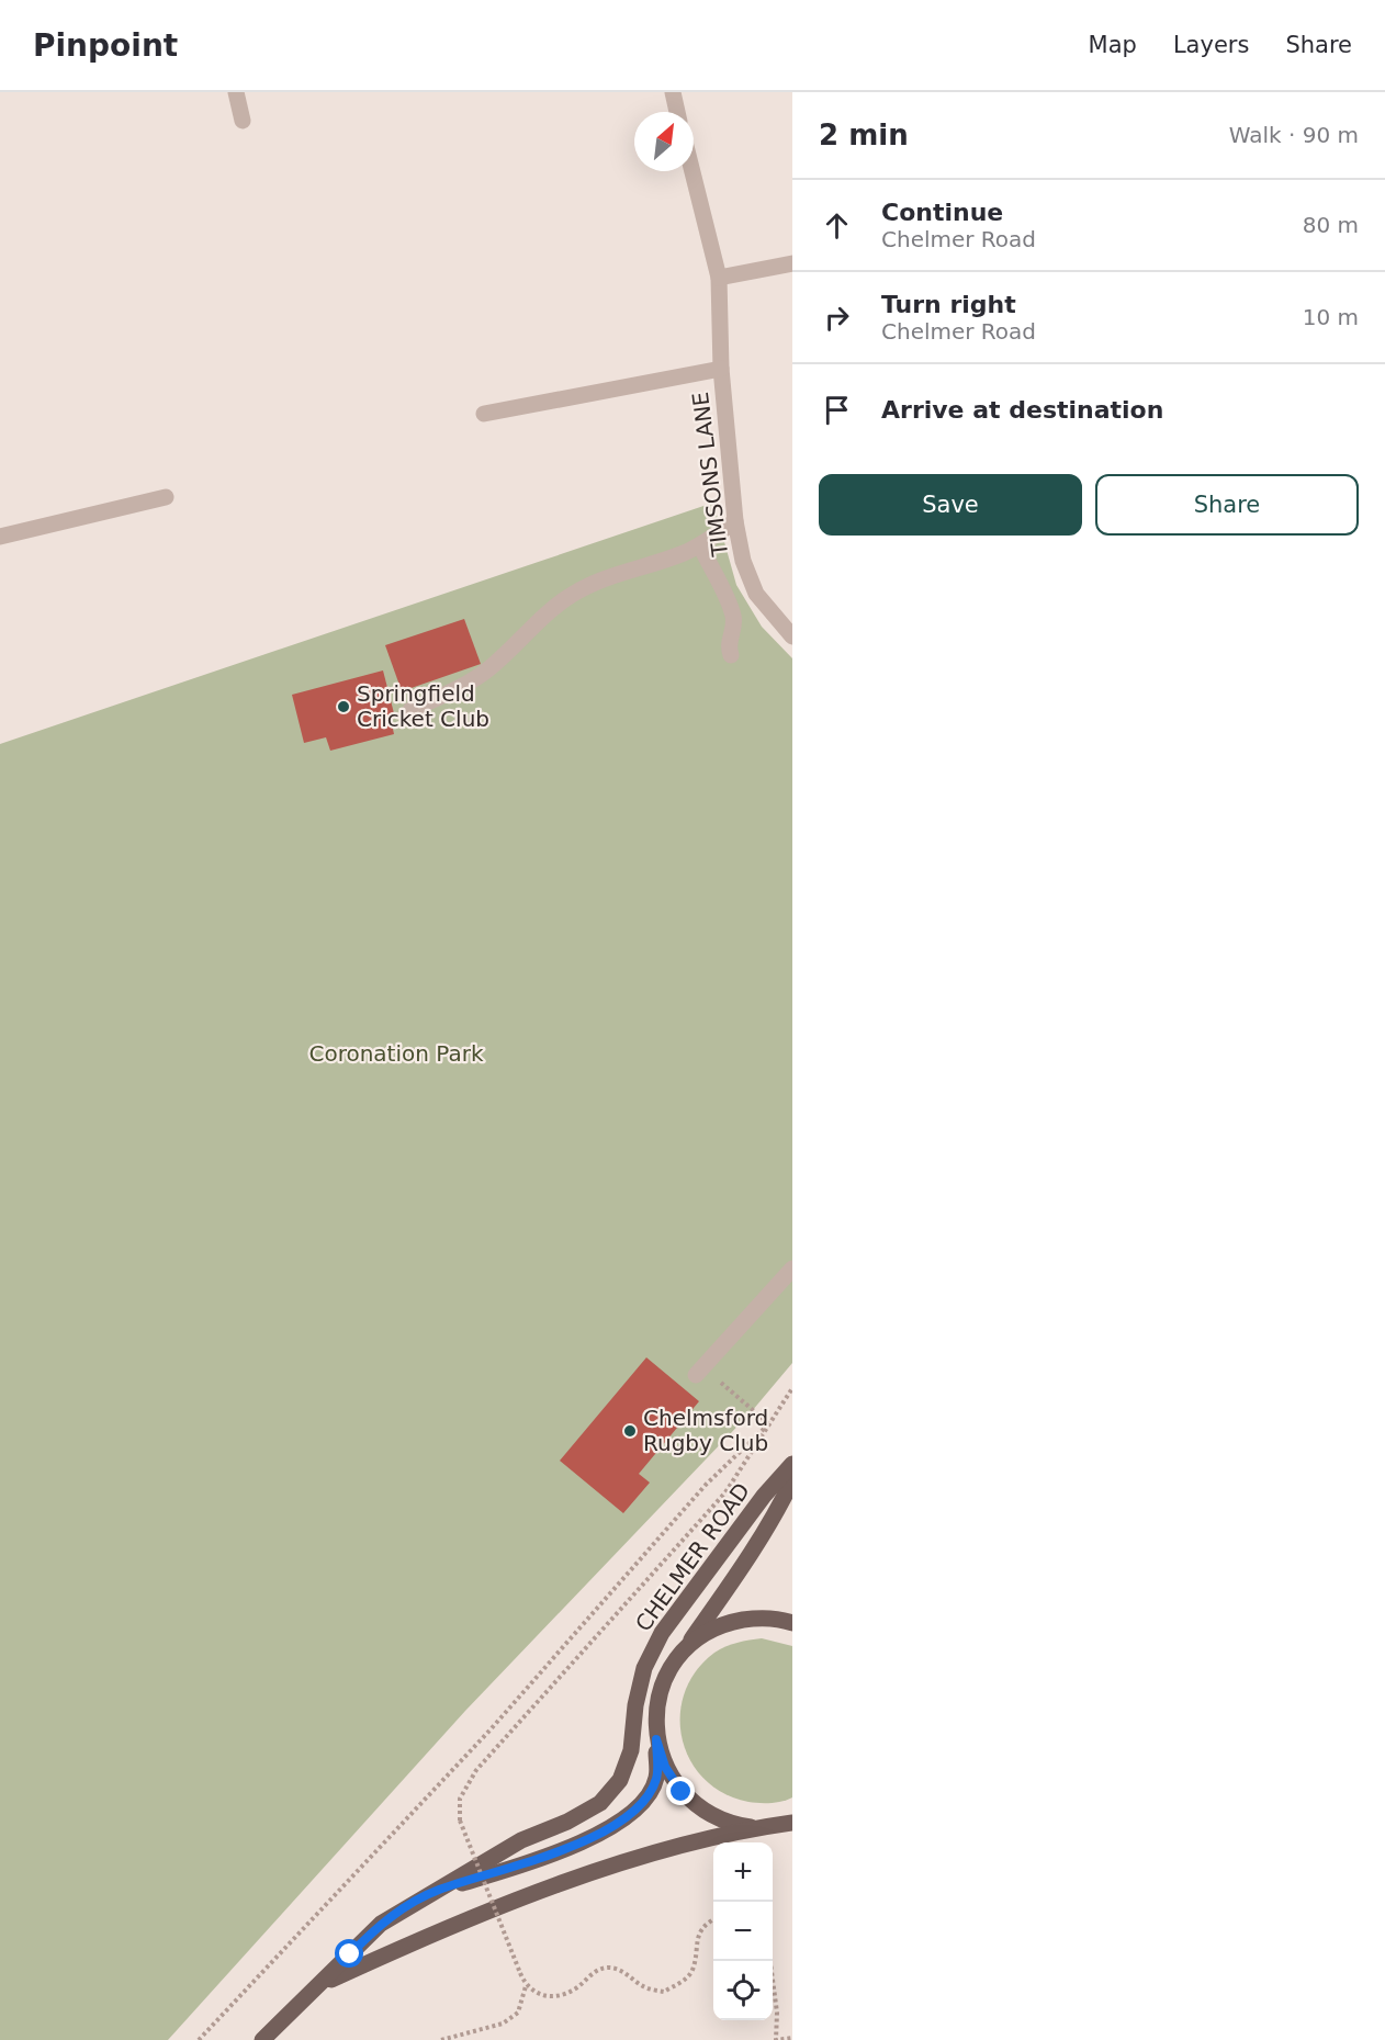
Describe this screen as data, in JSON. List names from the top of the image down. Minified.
{"streets":{"main road":["CHELMER ROAD"],"street":["TIMSONS LANE"]},"parks":["Coronation Park"],"places":["Springfield Cricket Club","Chelmsford Rugby Club"],"north":"top right","page":{"header":"Pinpoint","nav":["Map","Layers","Share"],"heading":["2 min","Walk · 90 m"],"list":[["Continue","Chelmer Road","80 m"],["Turn right","Chelmer Road","10 m"],"Arrive at destination"],"buttons":["Save","Share"],"map_buttons":["+","−"]}}
